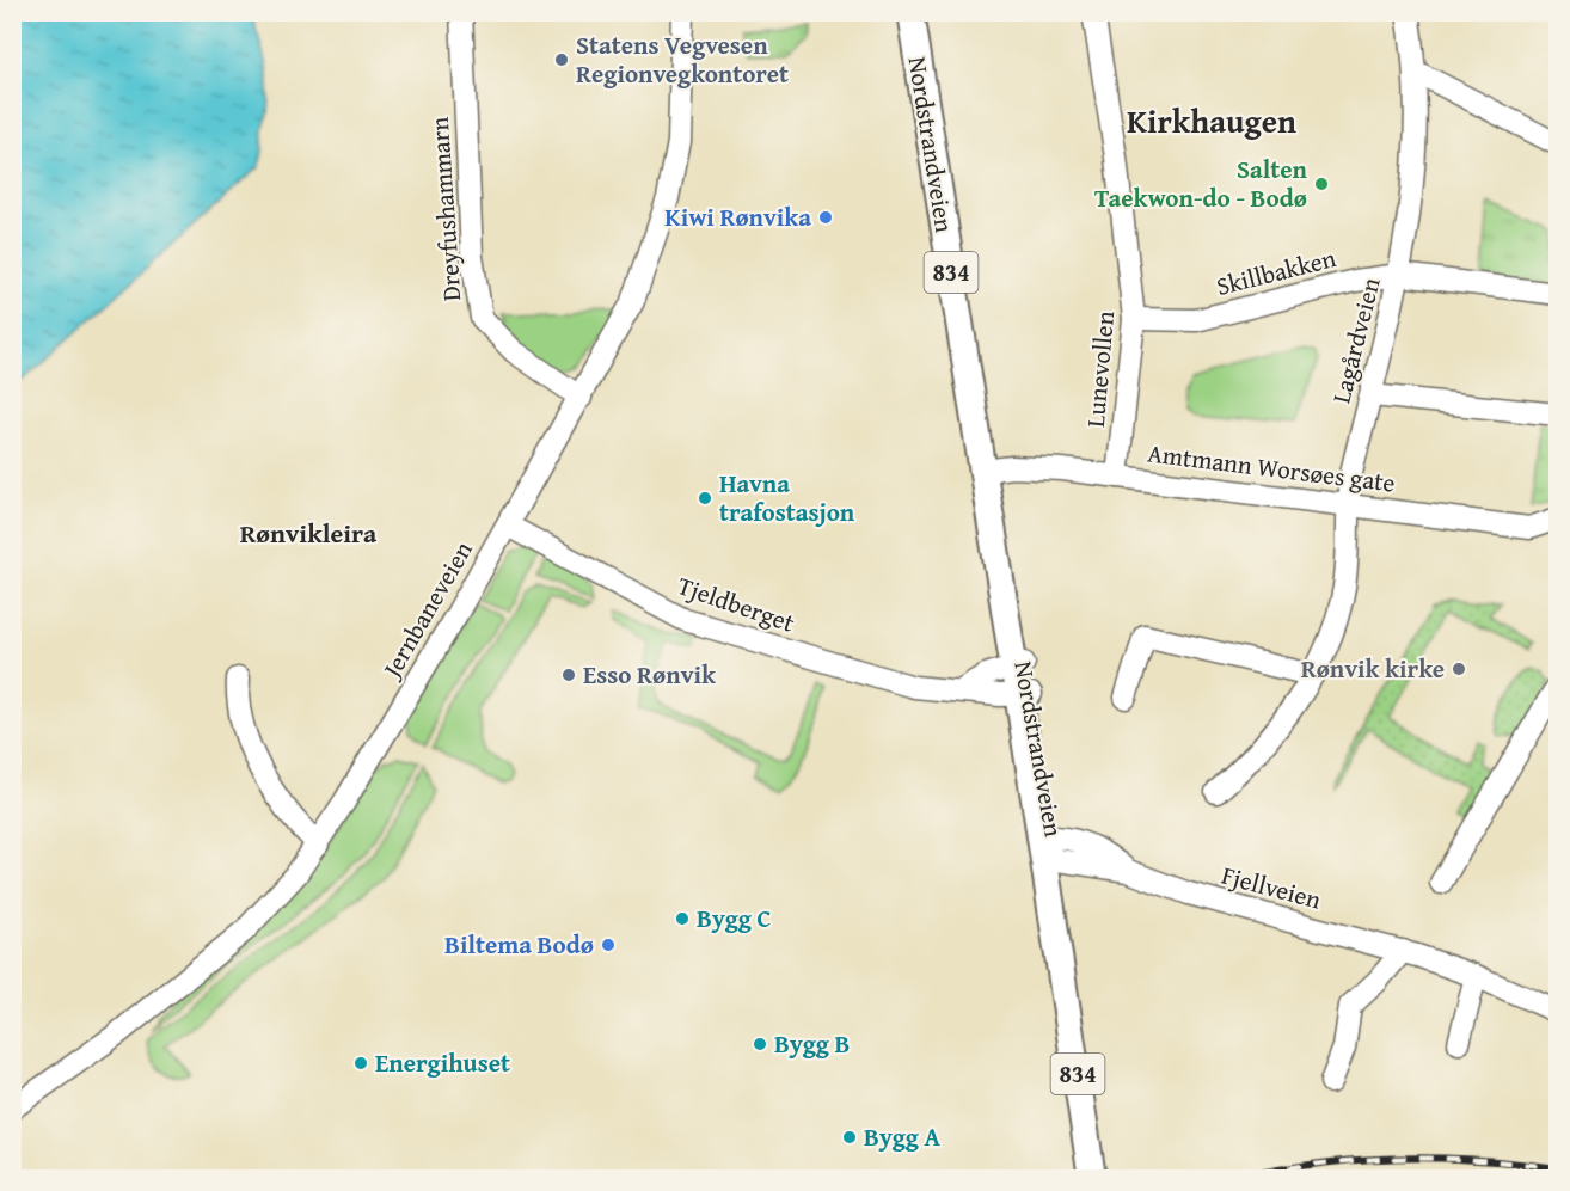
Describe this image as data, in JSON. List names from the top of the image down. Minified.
{"streets":{"main road":["Nordstrandveien","834"],"street":["Dreyfushammarn","Skillbakken","Lagårdveien","Lunevollen","Amtmann Worsøes gate","Tjeldberget","Jernbaneveien","Fjellveien"]},"crossings":[["Nordstrandveien","Amtmann Worsøes gate"],["Nordstrandveien","Tjeldberget"],["Nordstrandveien","Fjellveien"],["Dreyfushammarn","Jernbaneveien"],["Skillbakken","Lagårdveien"],["Skillbakken","Lunevollen"],["Lagårdveien","Amtmann Worsøes gate"],["Lunevollen","Amtmann Worsøes gate"],["Tjeldberget","Jernbaneveien"]],"districts":["Kirkhaugen","Rønvikleira"],"places":["Statens Vegvesen Regionvegkontoret","Salten Taekwon-do - Bodø","Kiwi Rønvika","Havna trafostasjon","Rønvik kirke","Esso Rønvik","Bygg C","Biltema Bodø","Bygg B","Energihuset","Bygg A"]}
